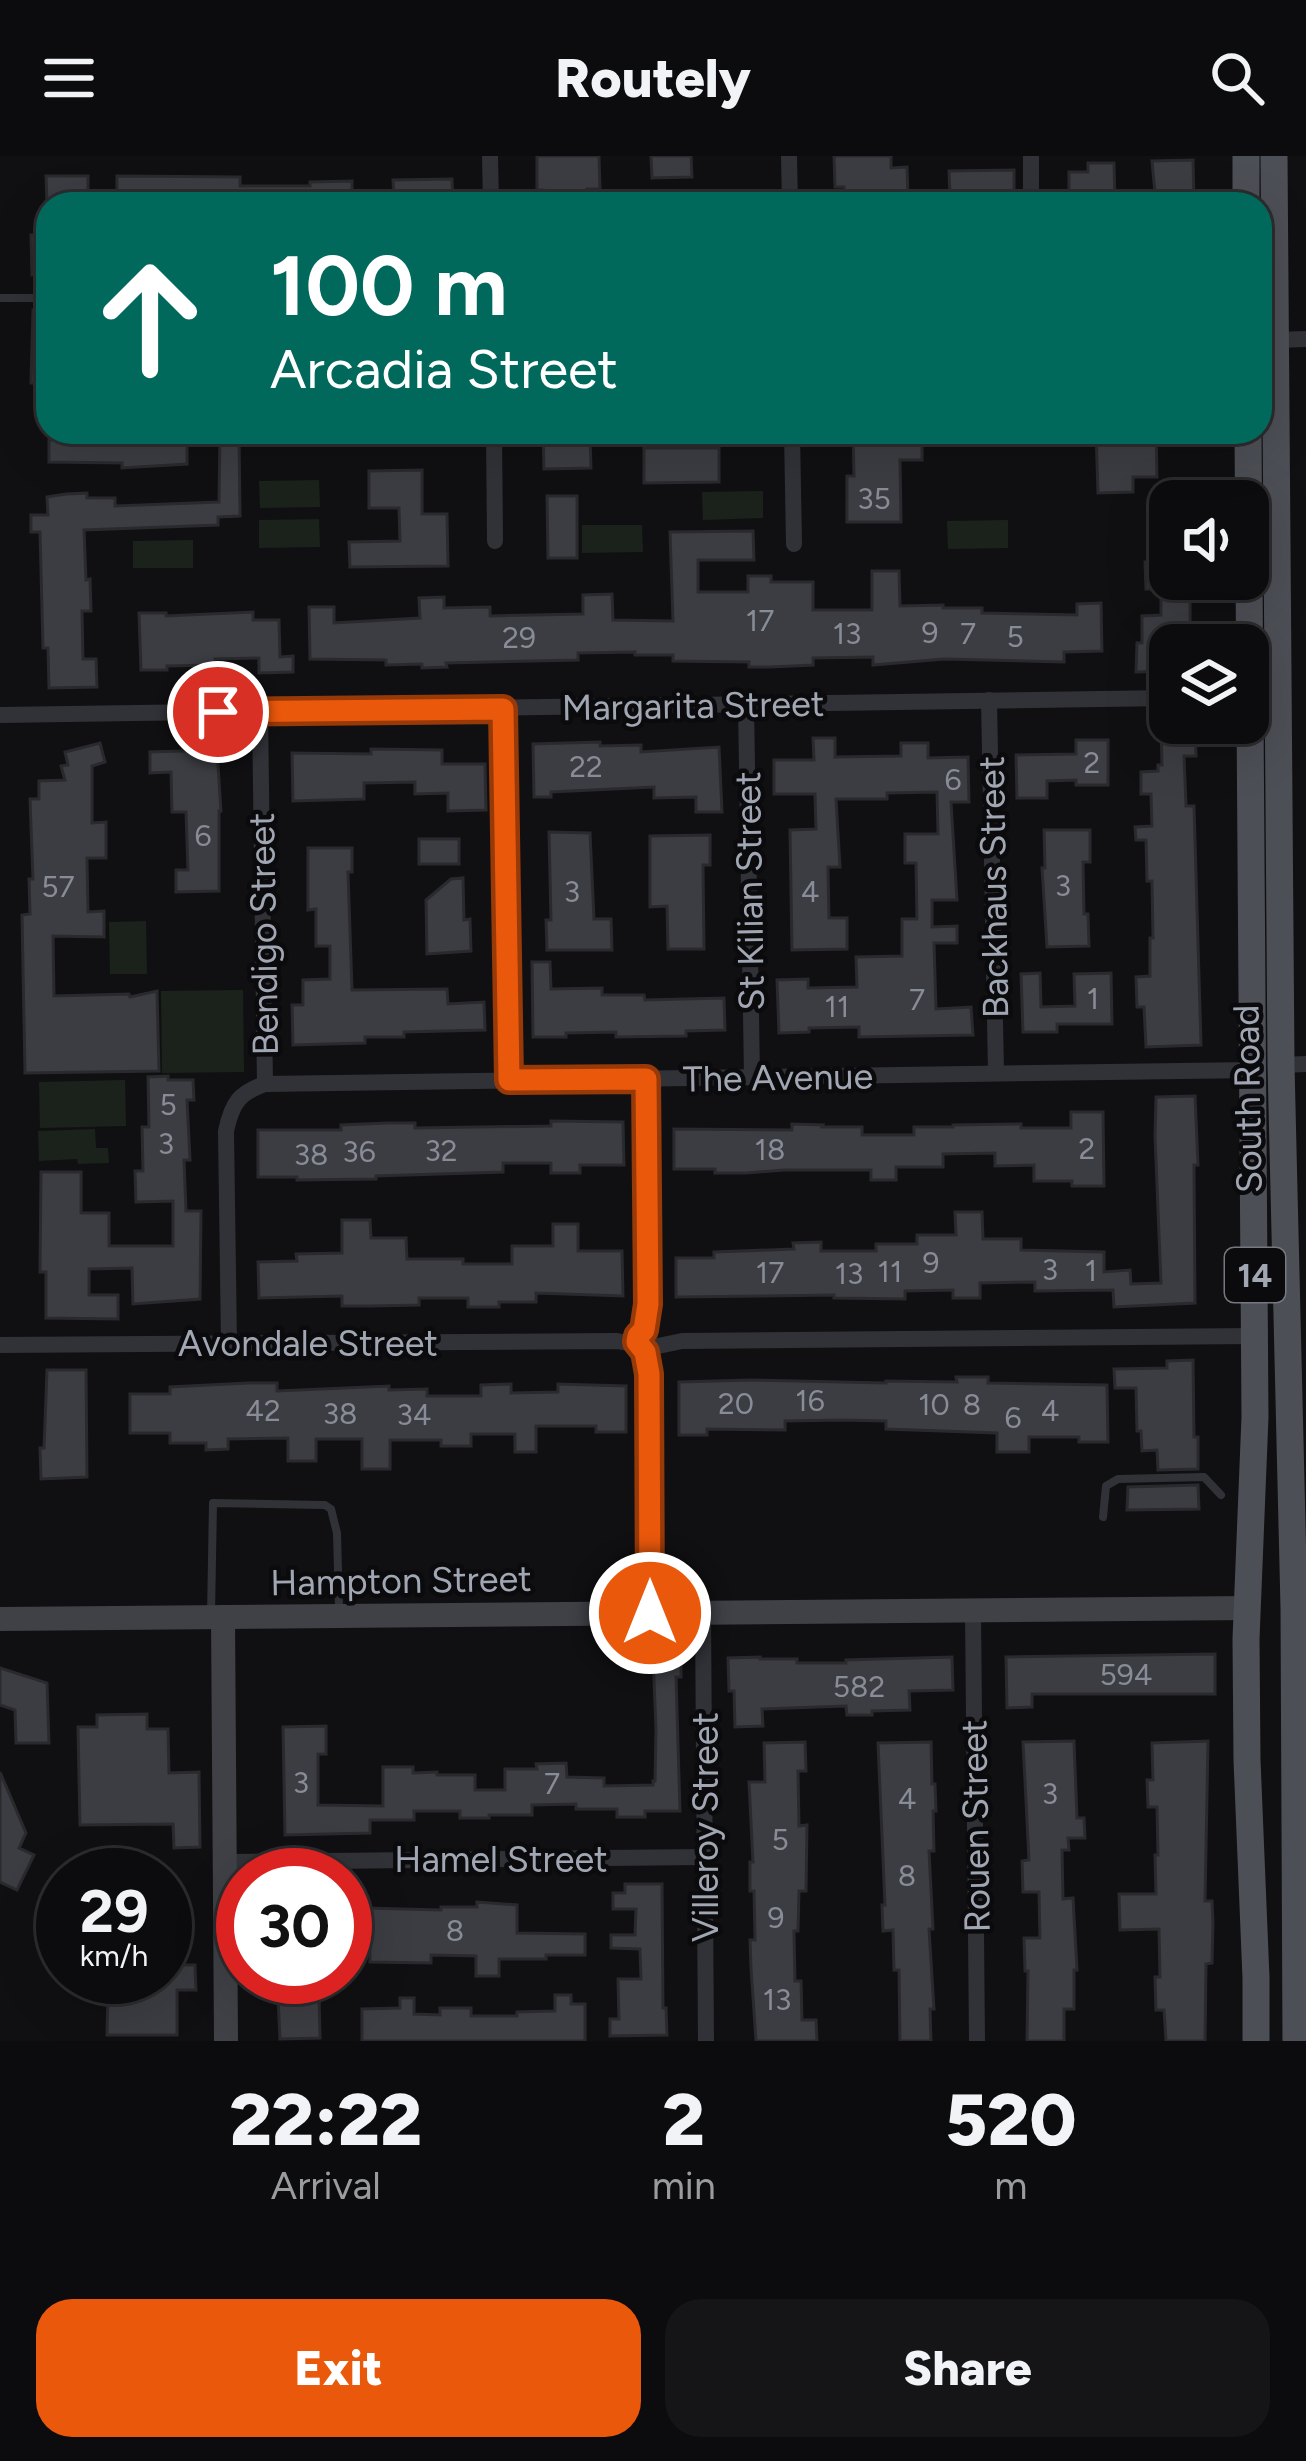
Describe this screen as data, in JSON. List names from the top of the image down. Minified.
{"streets":{"main road":["South Road","14","Hampton Street"],"street":["Margarita Street","Backhaus Street","St Kilian Street","Bendigo Street","The Avenue","Avondale Street","Rouen Street","Villeroy Street","Hamel Street"]},"crossings":[["Margarita Street","Backhaus Street"],["Margarita Street","St Kilian Street"],["Margarita Street","Bendigo Street"],["Backhaus Street","The Avenue"],["St Kilian Street","The Avenue"],["Bendigo Street","The Avenue"],["The Avenue","South Road"],["The Avenue","Avondale Street"],["South Road","Avondale Street"],["South Road","Hampton Street"],["Hampton Street","Rouen Street"],["Hampton Street","Villeroy Street"],["Villeroy Street","Hamel Street"]],"house_numbers":["35","17","9","13","7","5","29","2","22","6","6","3","57","3","4","1","7","11","5","3","2","18","32","36","38","9","3","1","11","17","13","16","20","10","8","42","4","38","34","6","594","582","3","7","3","4","5","8","9","8","13"],"page":{"header":"Routely","turn":["100 m","Arcadia Street"],"speed":"29 km/h","limit":"30","eta":["22:22","Arrival","2","min","520","m"],"buttons":["Exit","Share"]}}
